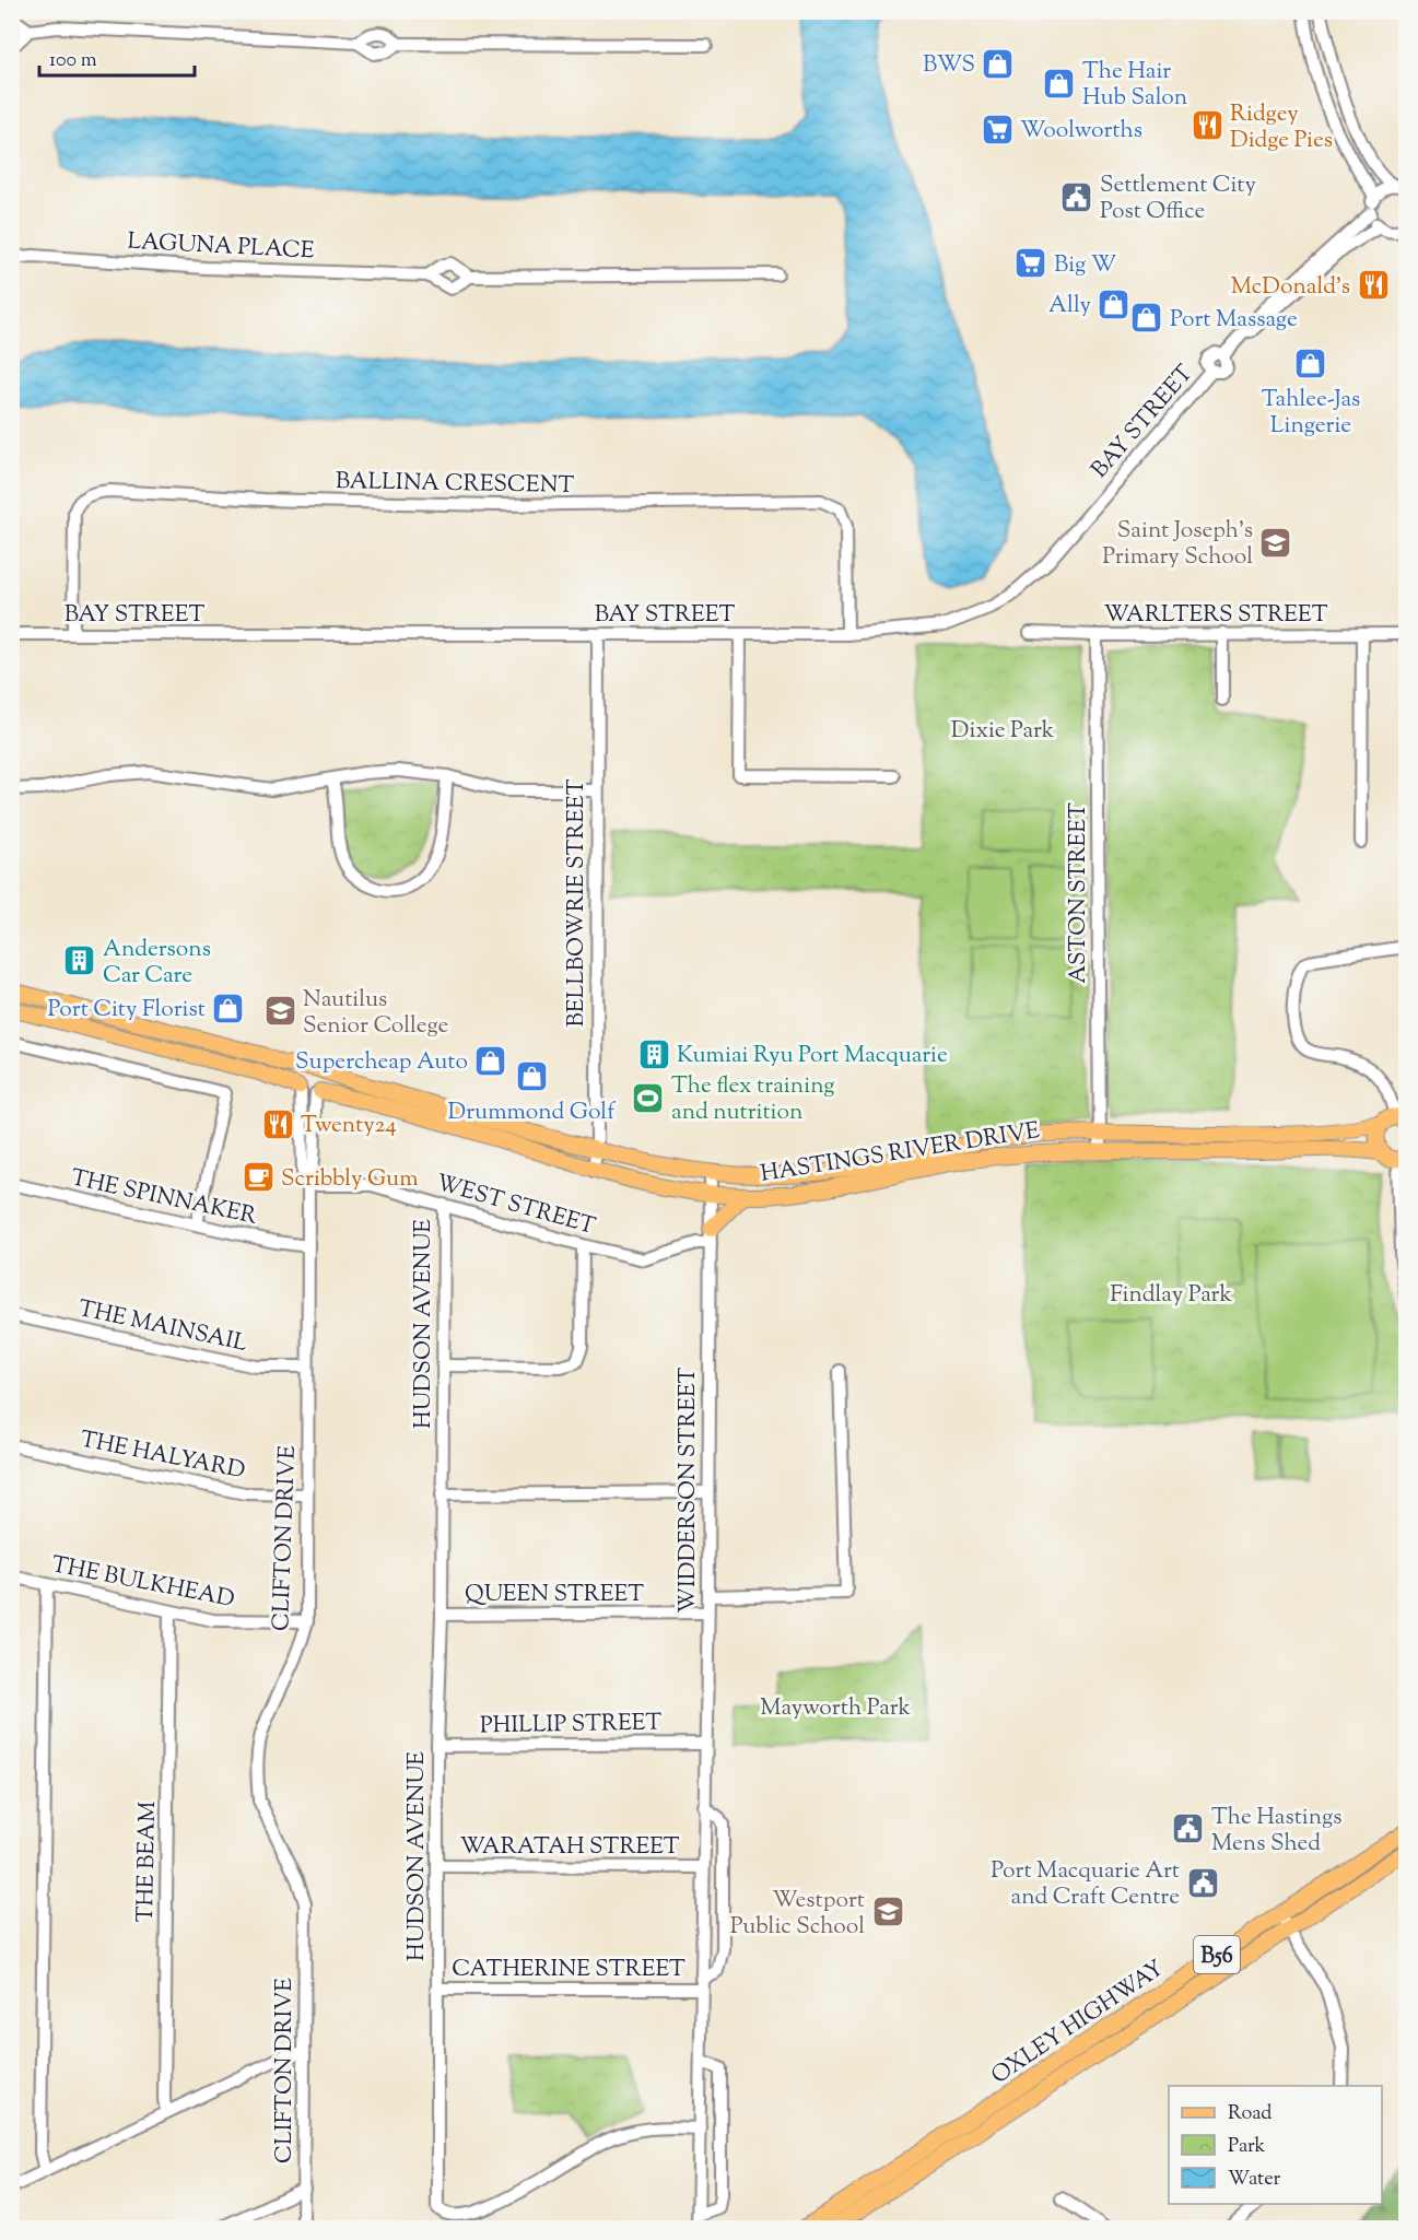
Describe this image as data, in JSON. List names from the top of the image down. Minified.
{"streets":{"main road":["HASTINGS RIVER DRIVE","B56","OXLEY HIGHWAY"],"street":["LAGUNA PLACE","BAY STREET","BALLINA CRESCENT","WARLTERS STREET","ASTON STREET","BELLBOWRIE STREET","THE SPINNAKER","WEST STREET","HUDSON AVENUE","THE MAINSAIL","THE HALYARD","WIDDERSON STREET","CLIFTON DRIVE","THE BULKHEAD","QUEEN STREET","PHILLIP STREET","WARATAH STREET","THE BEAM","CATHERINE STREET"]},"crossings":[["BAY STREET","BALLINA CRESCENT"],["BAY STREET","BELLBOWRIE STREET"],["WARLTERS STREET","ASTON STREET"],["ASTON STREET","HASTINGS RIVER DRIVE"],["BELLBOWRIE STREET","HASTINGS RIVER DRIVE"],["HASTINGS RIVER DRIVE","WIDDERSON STREET"],["HASTINGS RIVER DRIVE","CLIFTON DRIVE"],["THE SPINNAKER","CLIFTON DRIVE"],["WEST STREET","HUDSON AVENUE"],["WEST STREET","WIDDERSON STREET"],["WEST STREET","CLIFTON DRIVE"],["HUDSON AVENUE","WIDDERSON STREET"],["HUDSON AVENUE","QUEEN STREET"],["HUDSON AVENUE","PHILLIP STREET"],["HUDSON AVENUE","WARATAH STREET"],["HUDSON AVENUE","CATHERINE STREET"],["THE MAINSAIL","CLIFTON DRIVE"],["THE HALYARD","CLIFTON DRIVE"],["WIDDERSON STREET","QUEEN STREET"],["WIDDERSON STREET","PHILLIP STREET"],["WIDDERSON STREET","WARATAH STREET"],["WIDDERSON STREET","CATHERINE STREET"],["CLIFTON DRIVE","THE BULKHEAD"],["THE BULKHEAD","THE BEAM"]],"parks":["Dixie Park","Findlay Park","Mayworth Park"],"places":{"shop":["BWS","The Hair Hub Salon","Ally","Port Massage","Tahlee-Jas Lingerie","Port City Florist","Supercheap Auto","Drummond Golf"],"restaurant":["Ridgey Didge Pies","McDonald's","Twenty24"],"supermarket":["Woolworths","Big W"],"public building":["Settlement City Post Office","The Hastings Mens Shed","Port Macquarie Art and Craft Centre"],"school or university":["Saint Joseph's Primary School","Nautilus Senior College","Westport Public School"],"building":["Andersons Car Care","Kumiai Ryu Port Macquarie"],"sports":["The flex training and nutrition"],"cafe":["Scribbly Gum"]},"legend":["Road","Park","Water"],"scale_bar":"100 m"}
